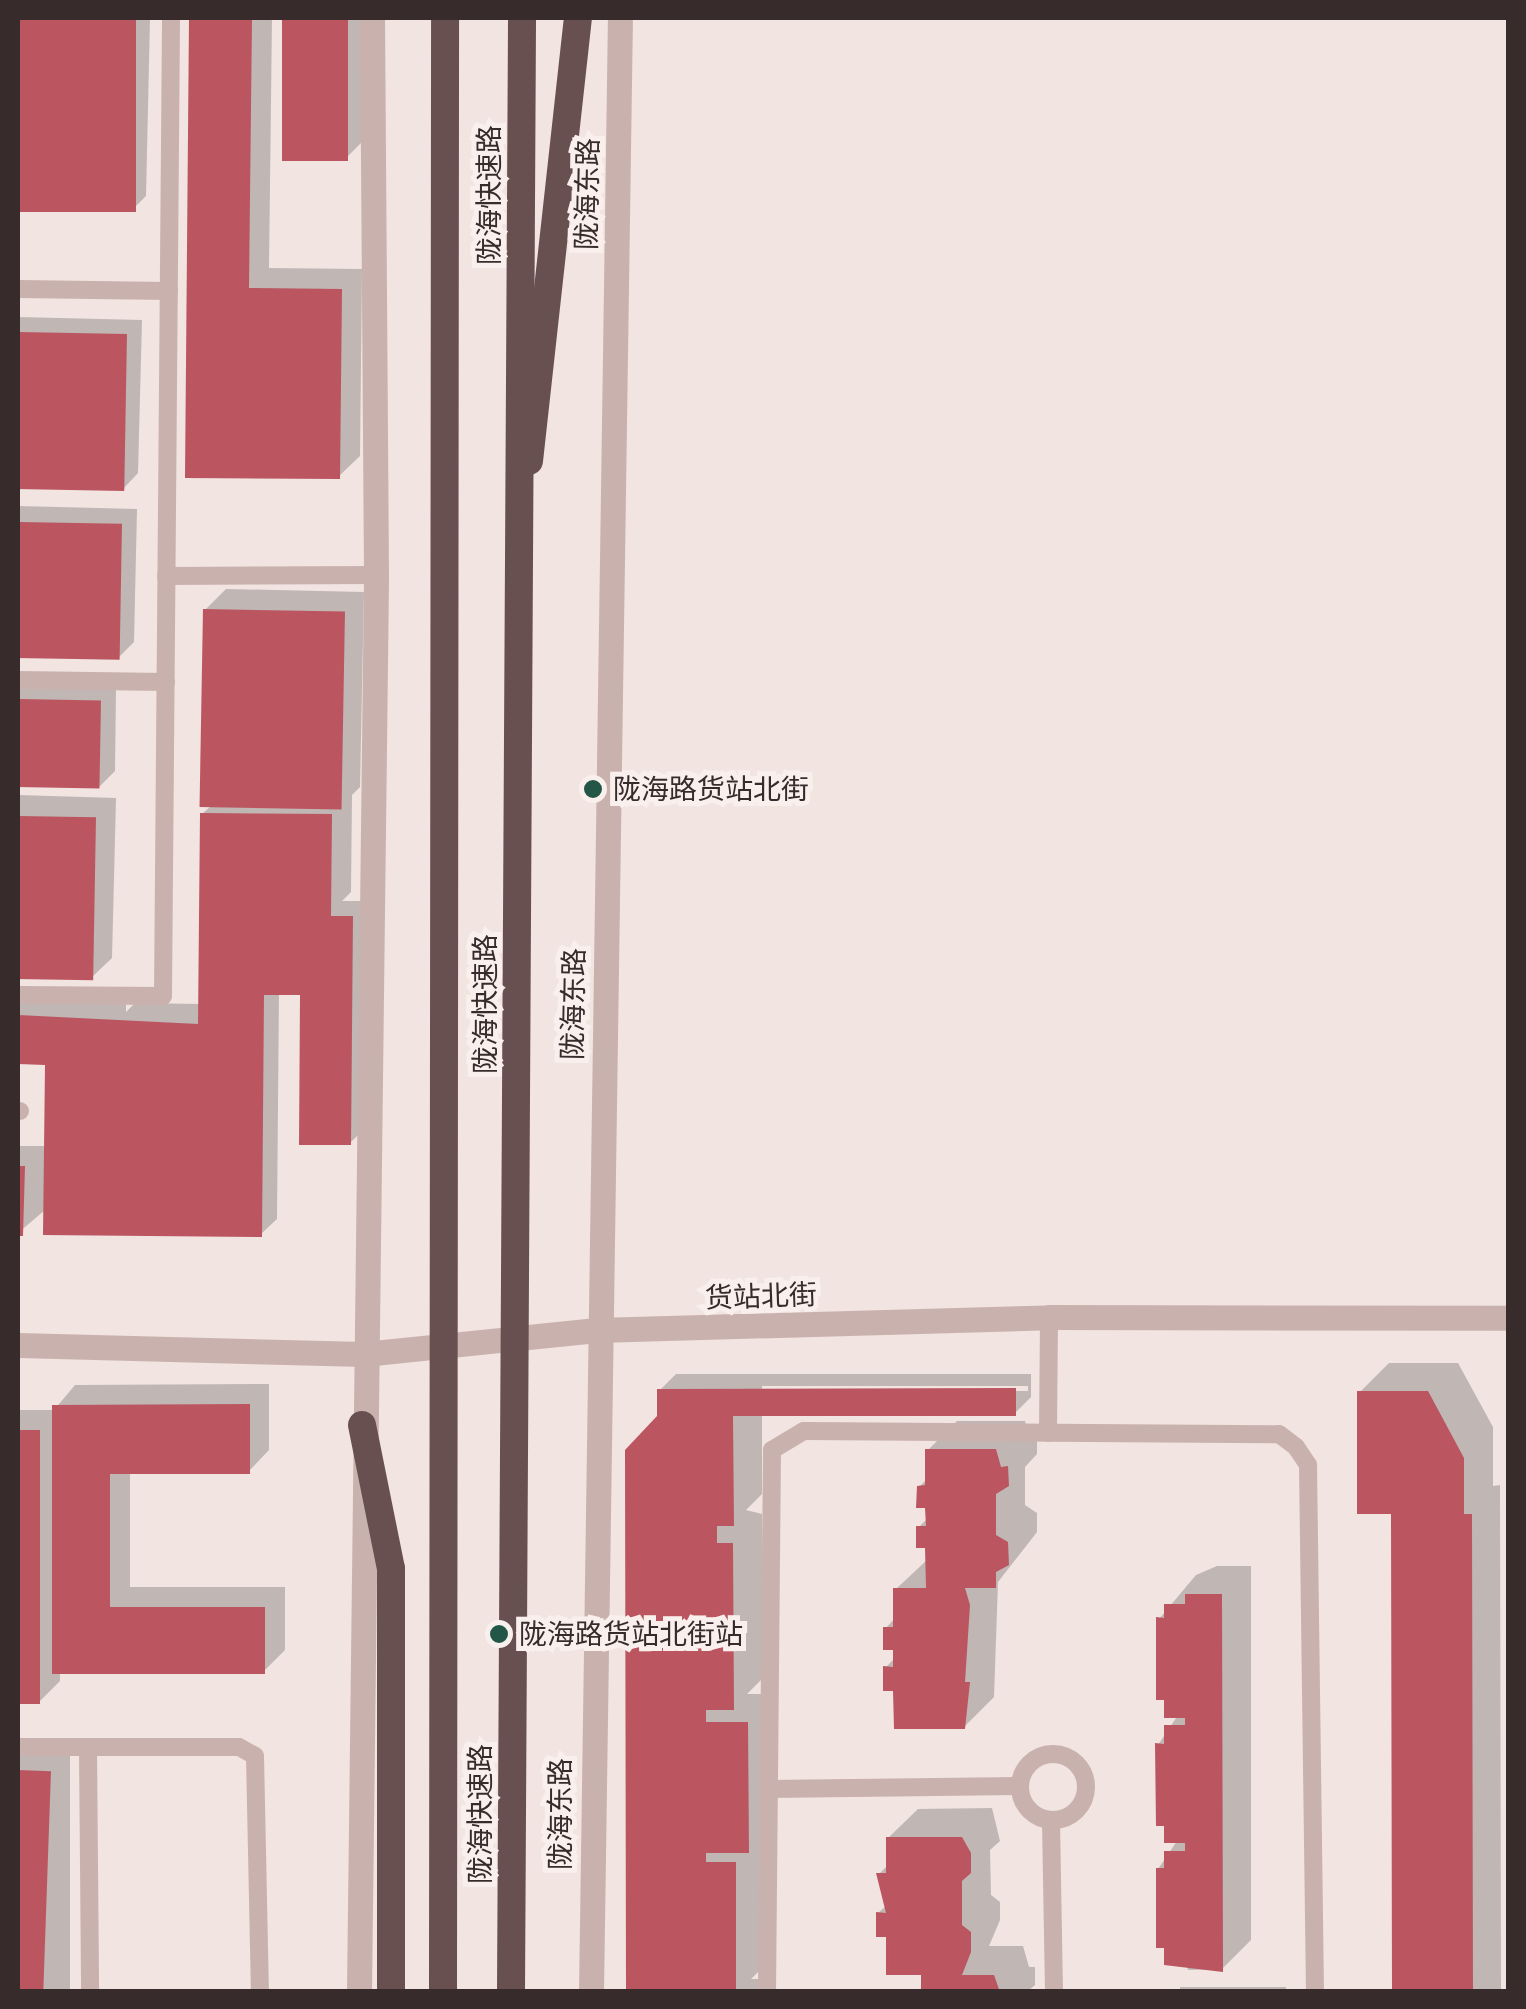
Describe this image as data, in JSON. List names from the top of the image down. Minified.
{"streets":{"highway":["陇海快速路"],"street":["陇海东路","货站北街"]},"crossings":[["陇海东路","货站北街"]],"places":["陇海路货站北街","陇海路货站北街站"]}
